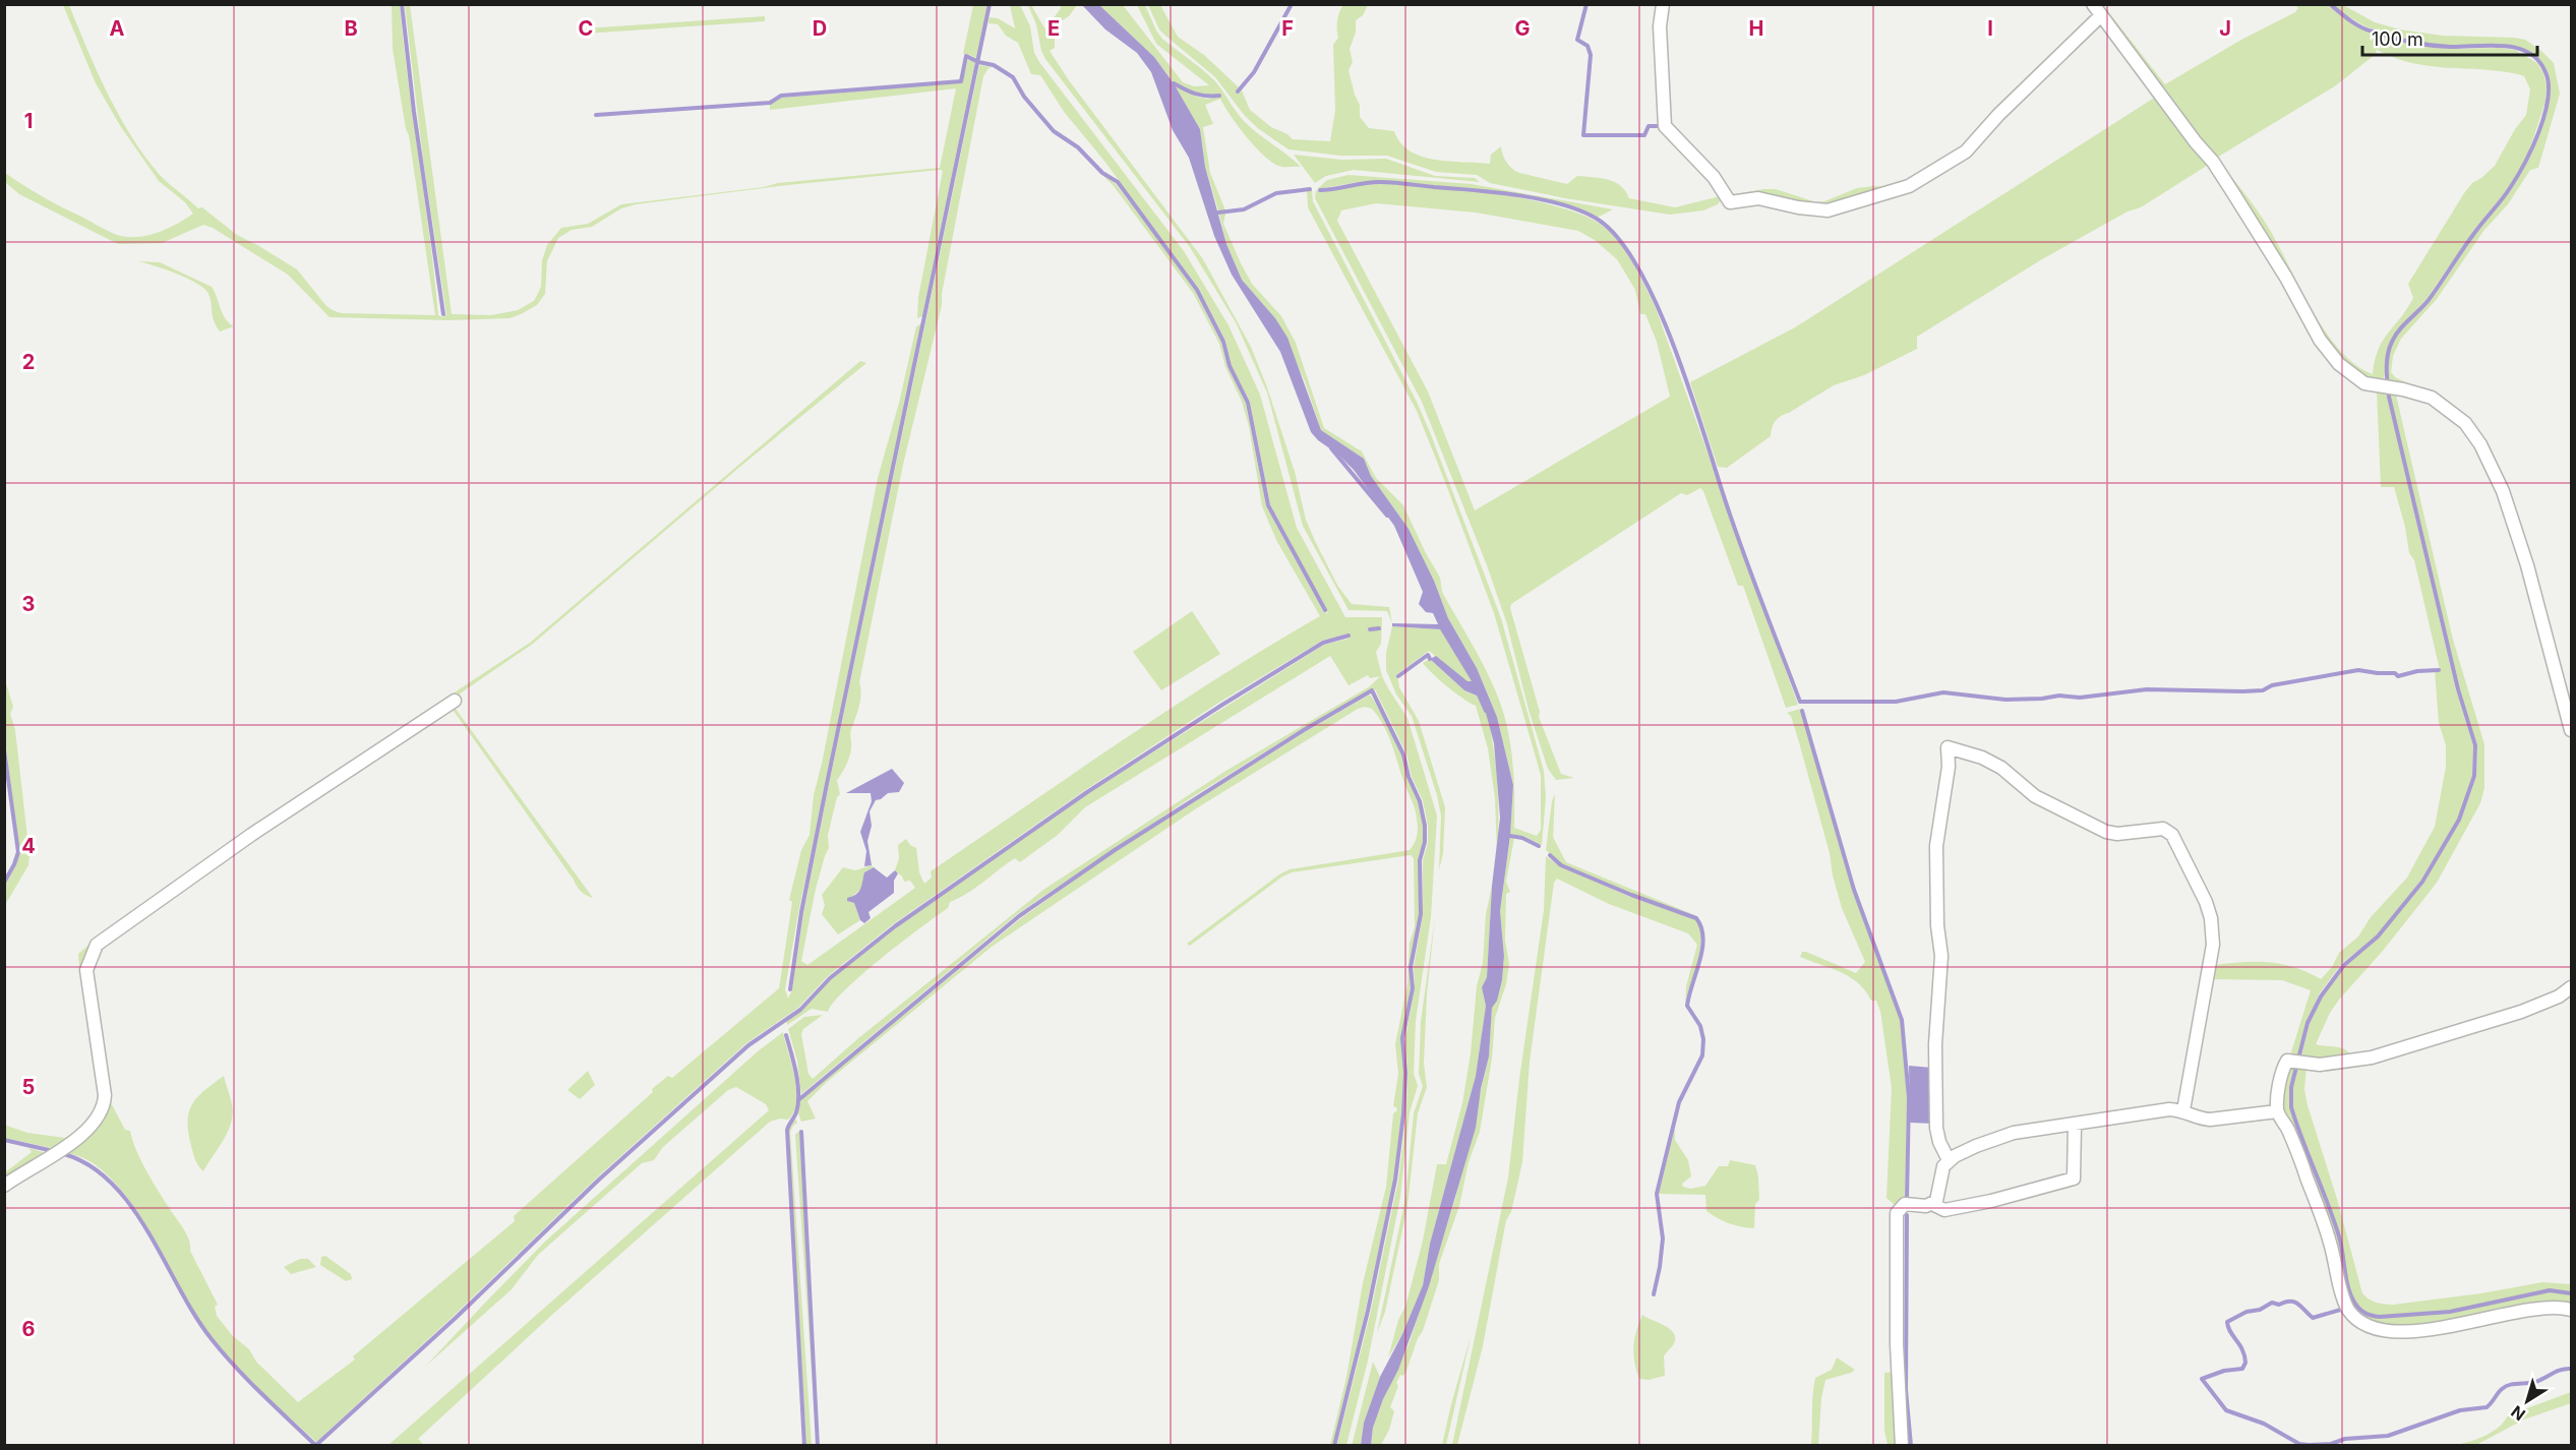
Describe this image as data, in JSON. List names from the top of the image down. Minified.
{"scale_bar":"100 m","north":"bottom left","grid":{"columns":["A","B","C","D","E","F","G","H","I","J"],"rows":["1","2","3","4","5","6"]}}
